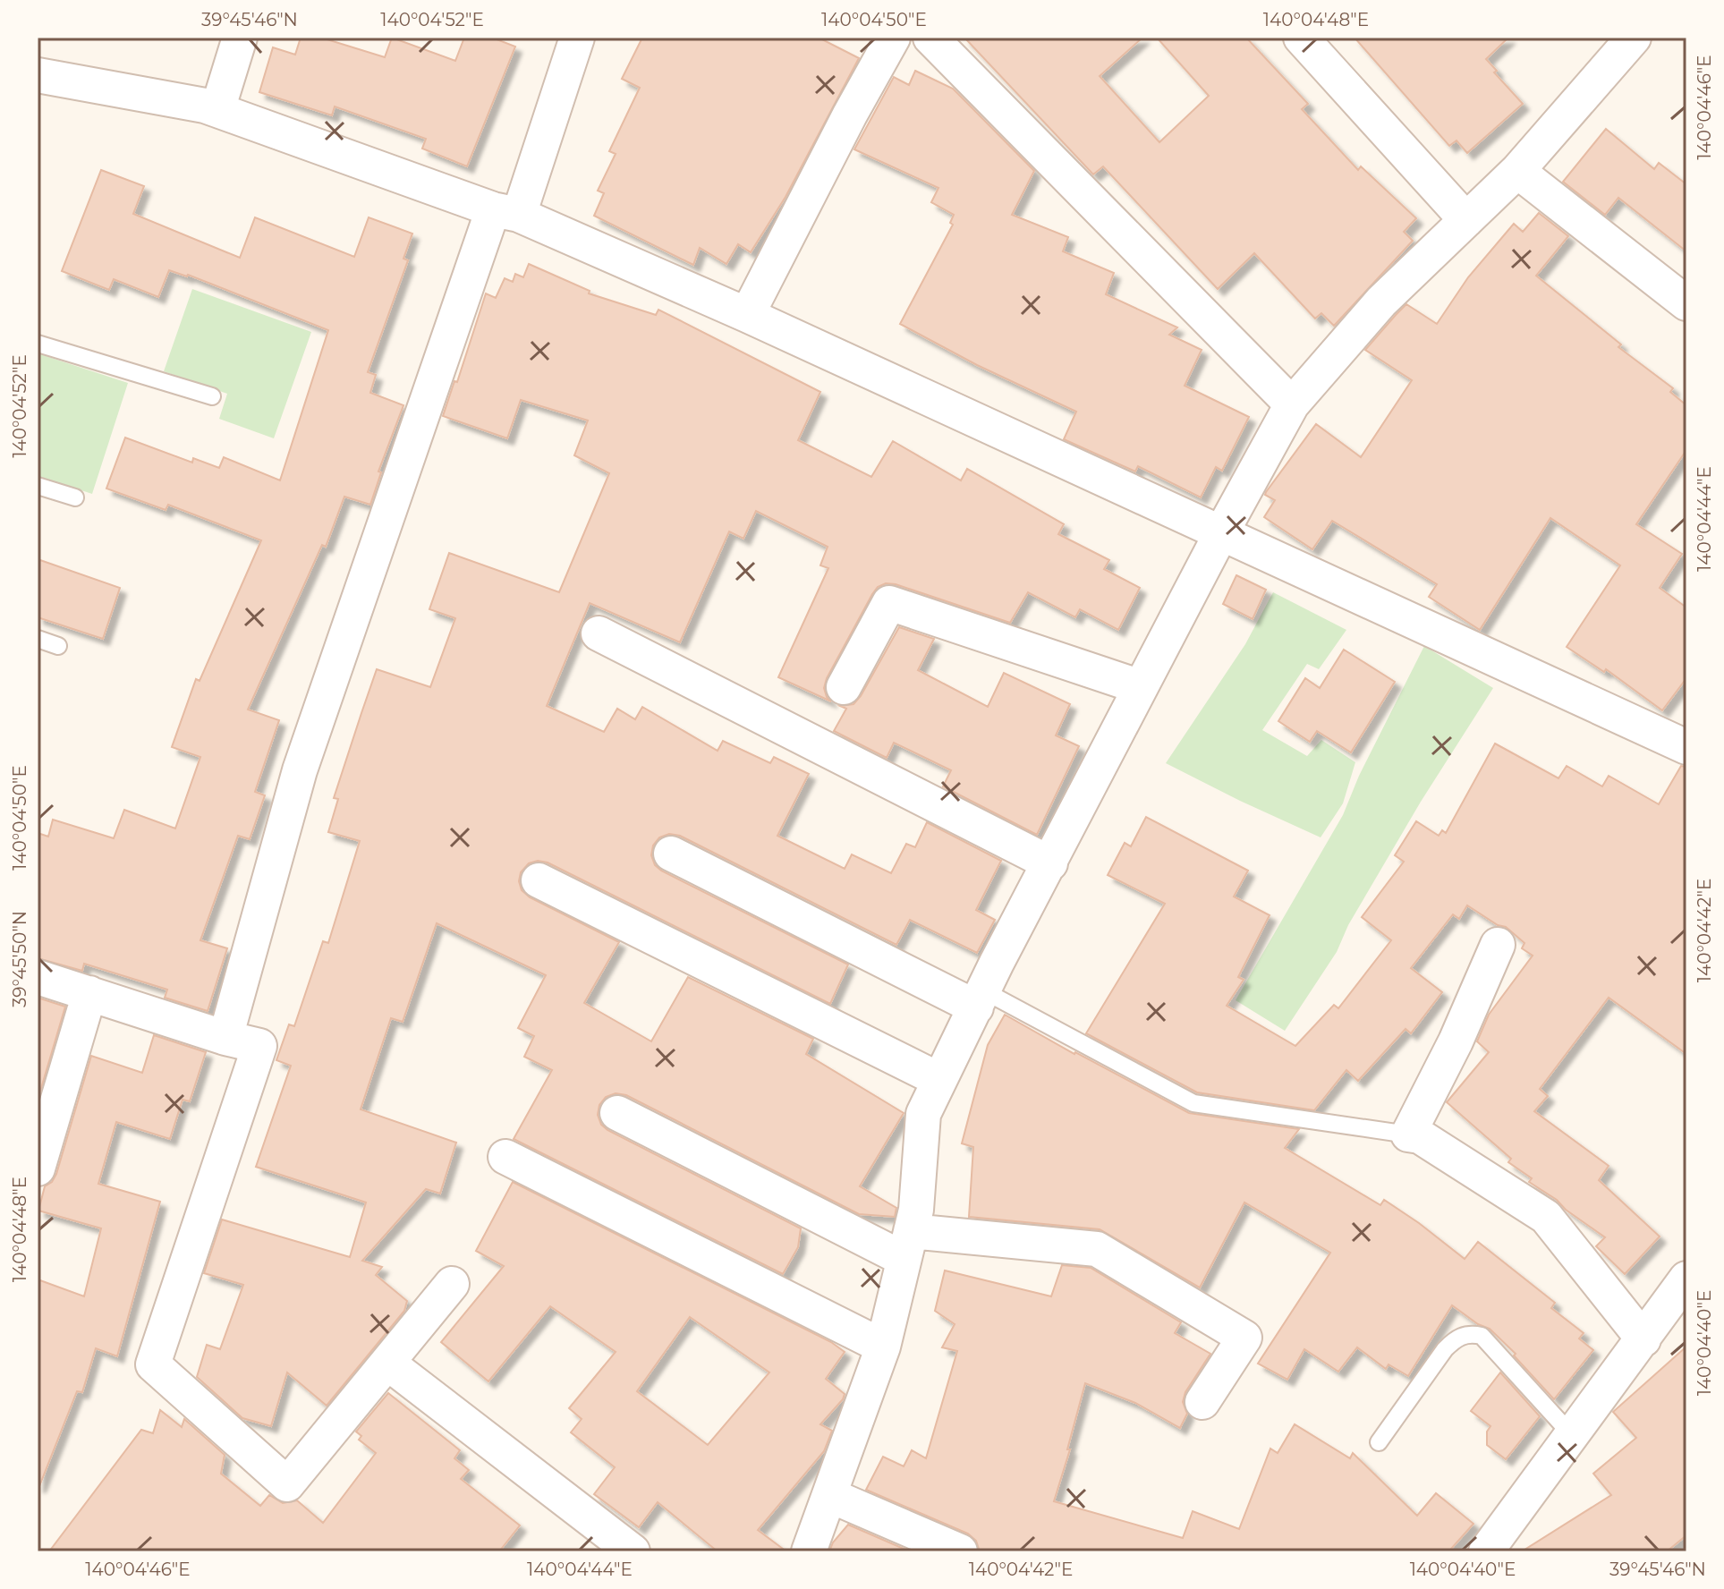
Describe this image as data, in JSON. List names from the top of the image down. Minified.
{"coordinates":["39°45'46\"N","140°04'52\"E","140°04'50\"E","140°04'48\"E","140°04'46\"E","140°04'44\"E","140°04'42\"E","39°45'50\"N","140°04'40\"E"]}
